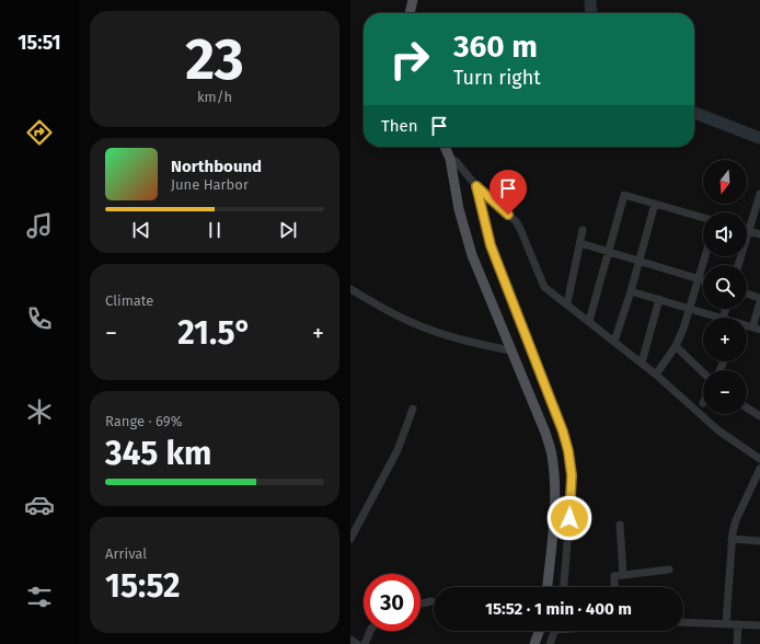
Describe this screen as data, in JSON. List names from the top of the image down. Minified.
{"north":"bottom","page":{"tabs":"15:51","tile":[["23","km/h"],"Climate",["Range · 69%","345 km"],["Arrival","15:52"]],"turn":["360 m","Turn right"],"then":"Then","song":["Northbound","June Harbor"],"map_buttons":["+","−"],"heat":["−","21.5°","+"],"limit":"30","trip":"15:52 · 1 min · 400 m"}}
